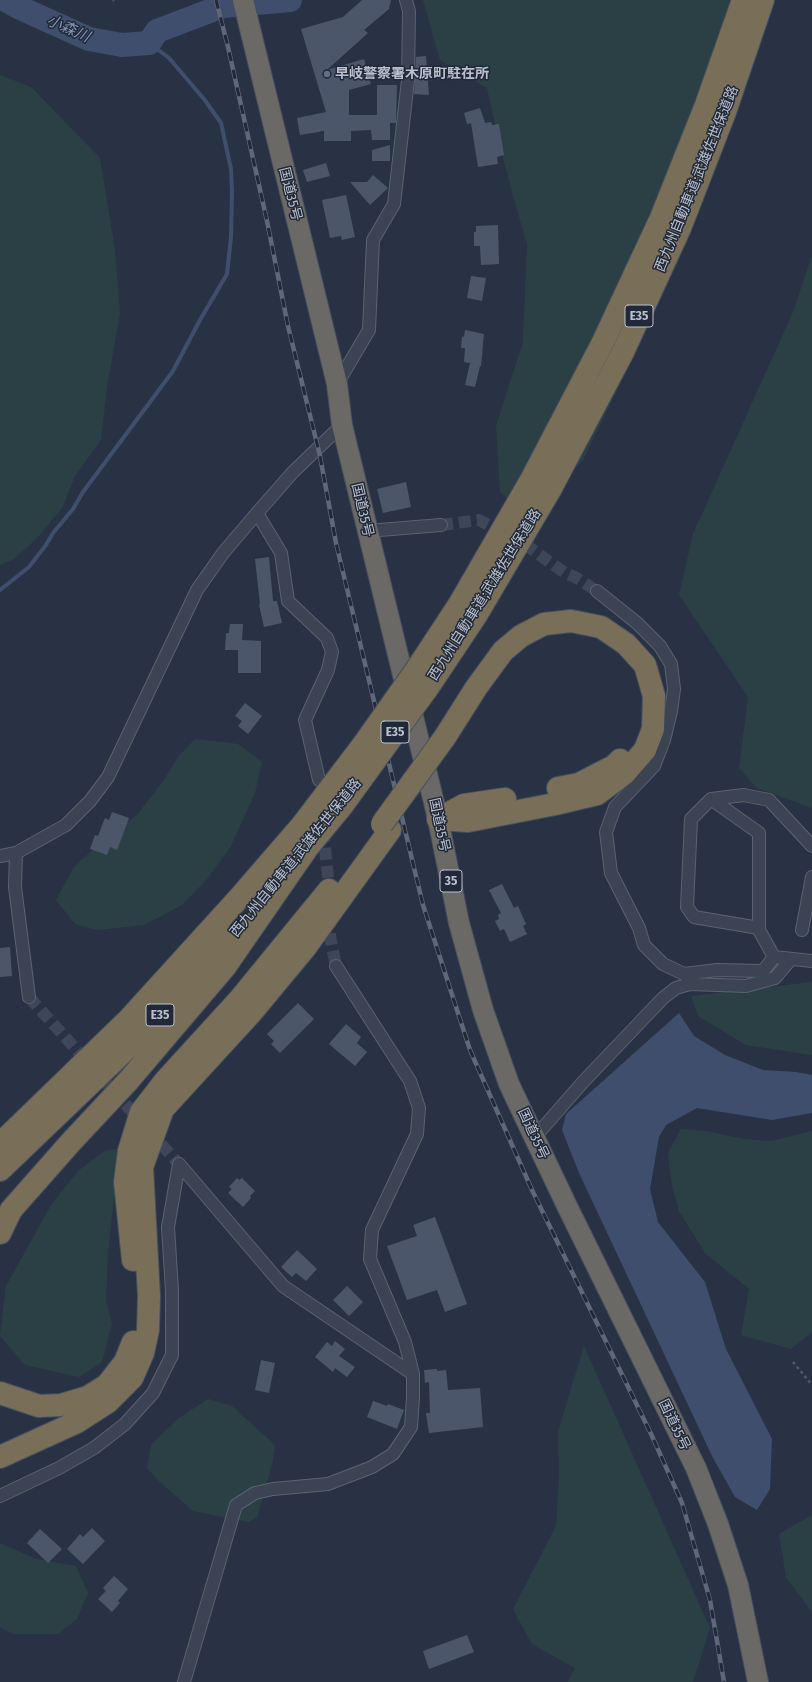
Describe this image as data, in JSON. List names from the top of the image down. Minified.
{"streets":{"highway":["西九州自動車道;武雄佐世保道路","国道35号","E35","35"]},"water":["小森川"],"places":["早岐警察署木原町駐在所"]}
